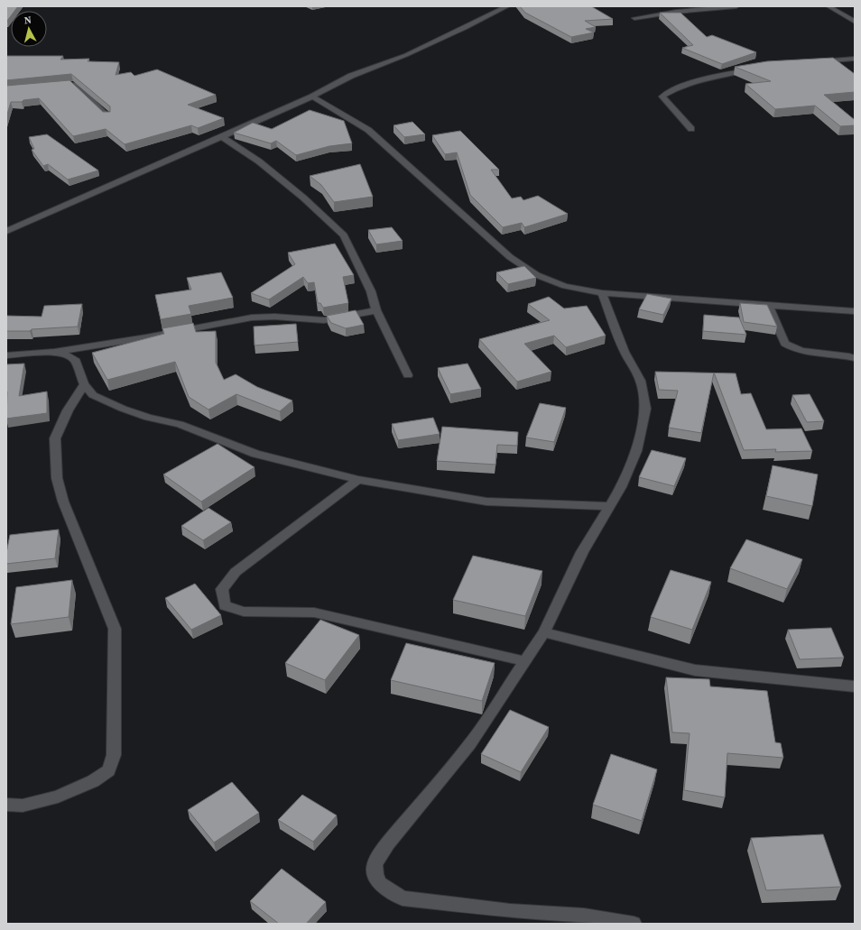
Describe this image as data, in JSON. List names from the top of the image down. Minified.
{"north":"top"}
